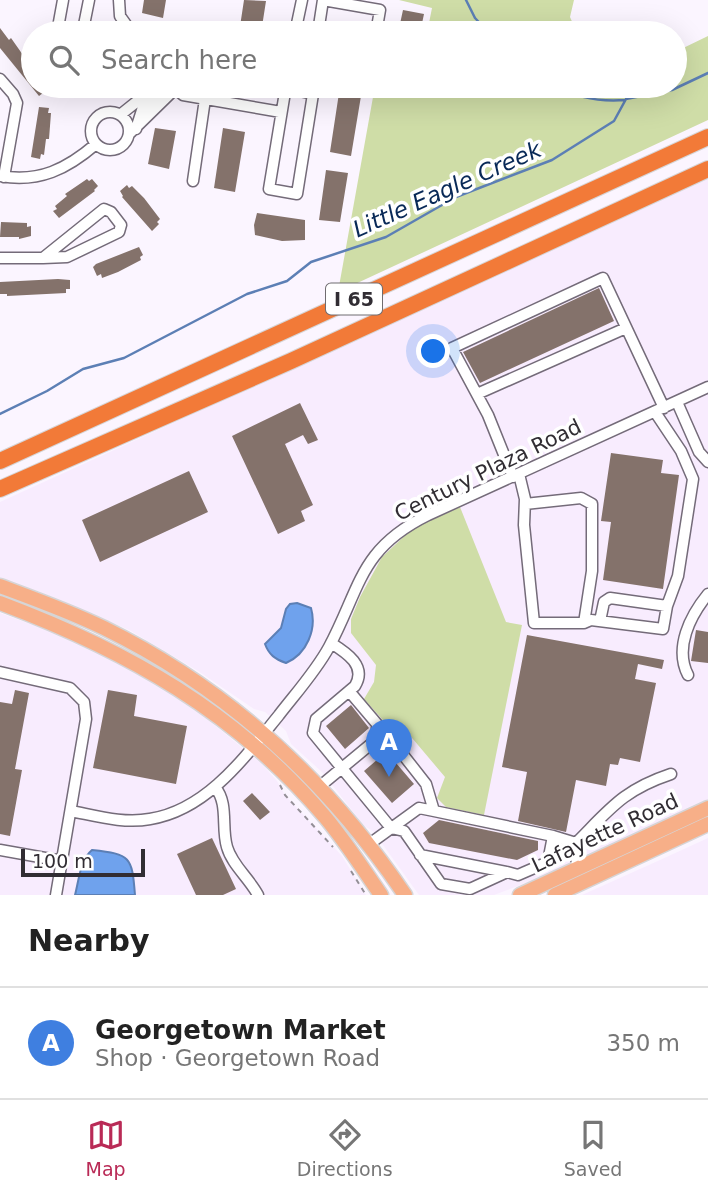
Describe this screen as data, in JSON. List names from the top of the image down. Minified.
{"streets":{"highway":["I 65"],"main road":["Lafayette Road"],"street":["Century Plaza Road"]},"water":["Little Eagle Creek"],"scale_bar":"100 m","page":{"search":"Search here","pins":"A","scale":"100 m","heading":"Nearby","list":[{"mark":"A","name":"Georgetown Market","note":"Shop · Georgetown Road","value":"350 m"}],"nav":["Map","Directions","Saved"]}}
